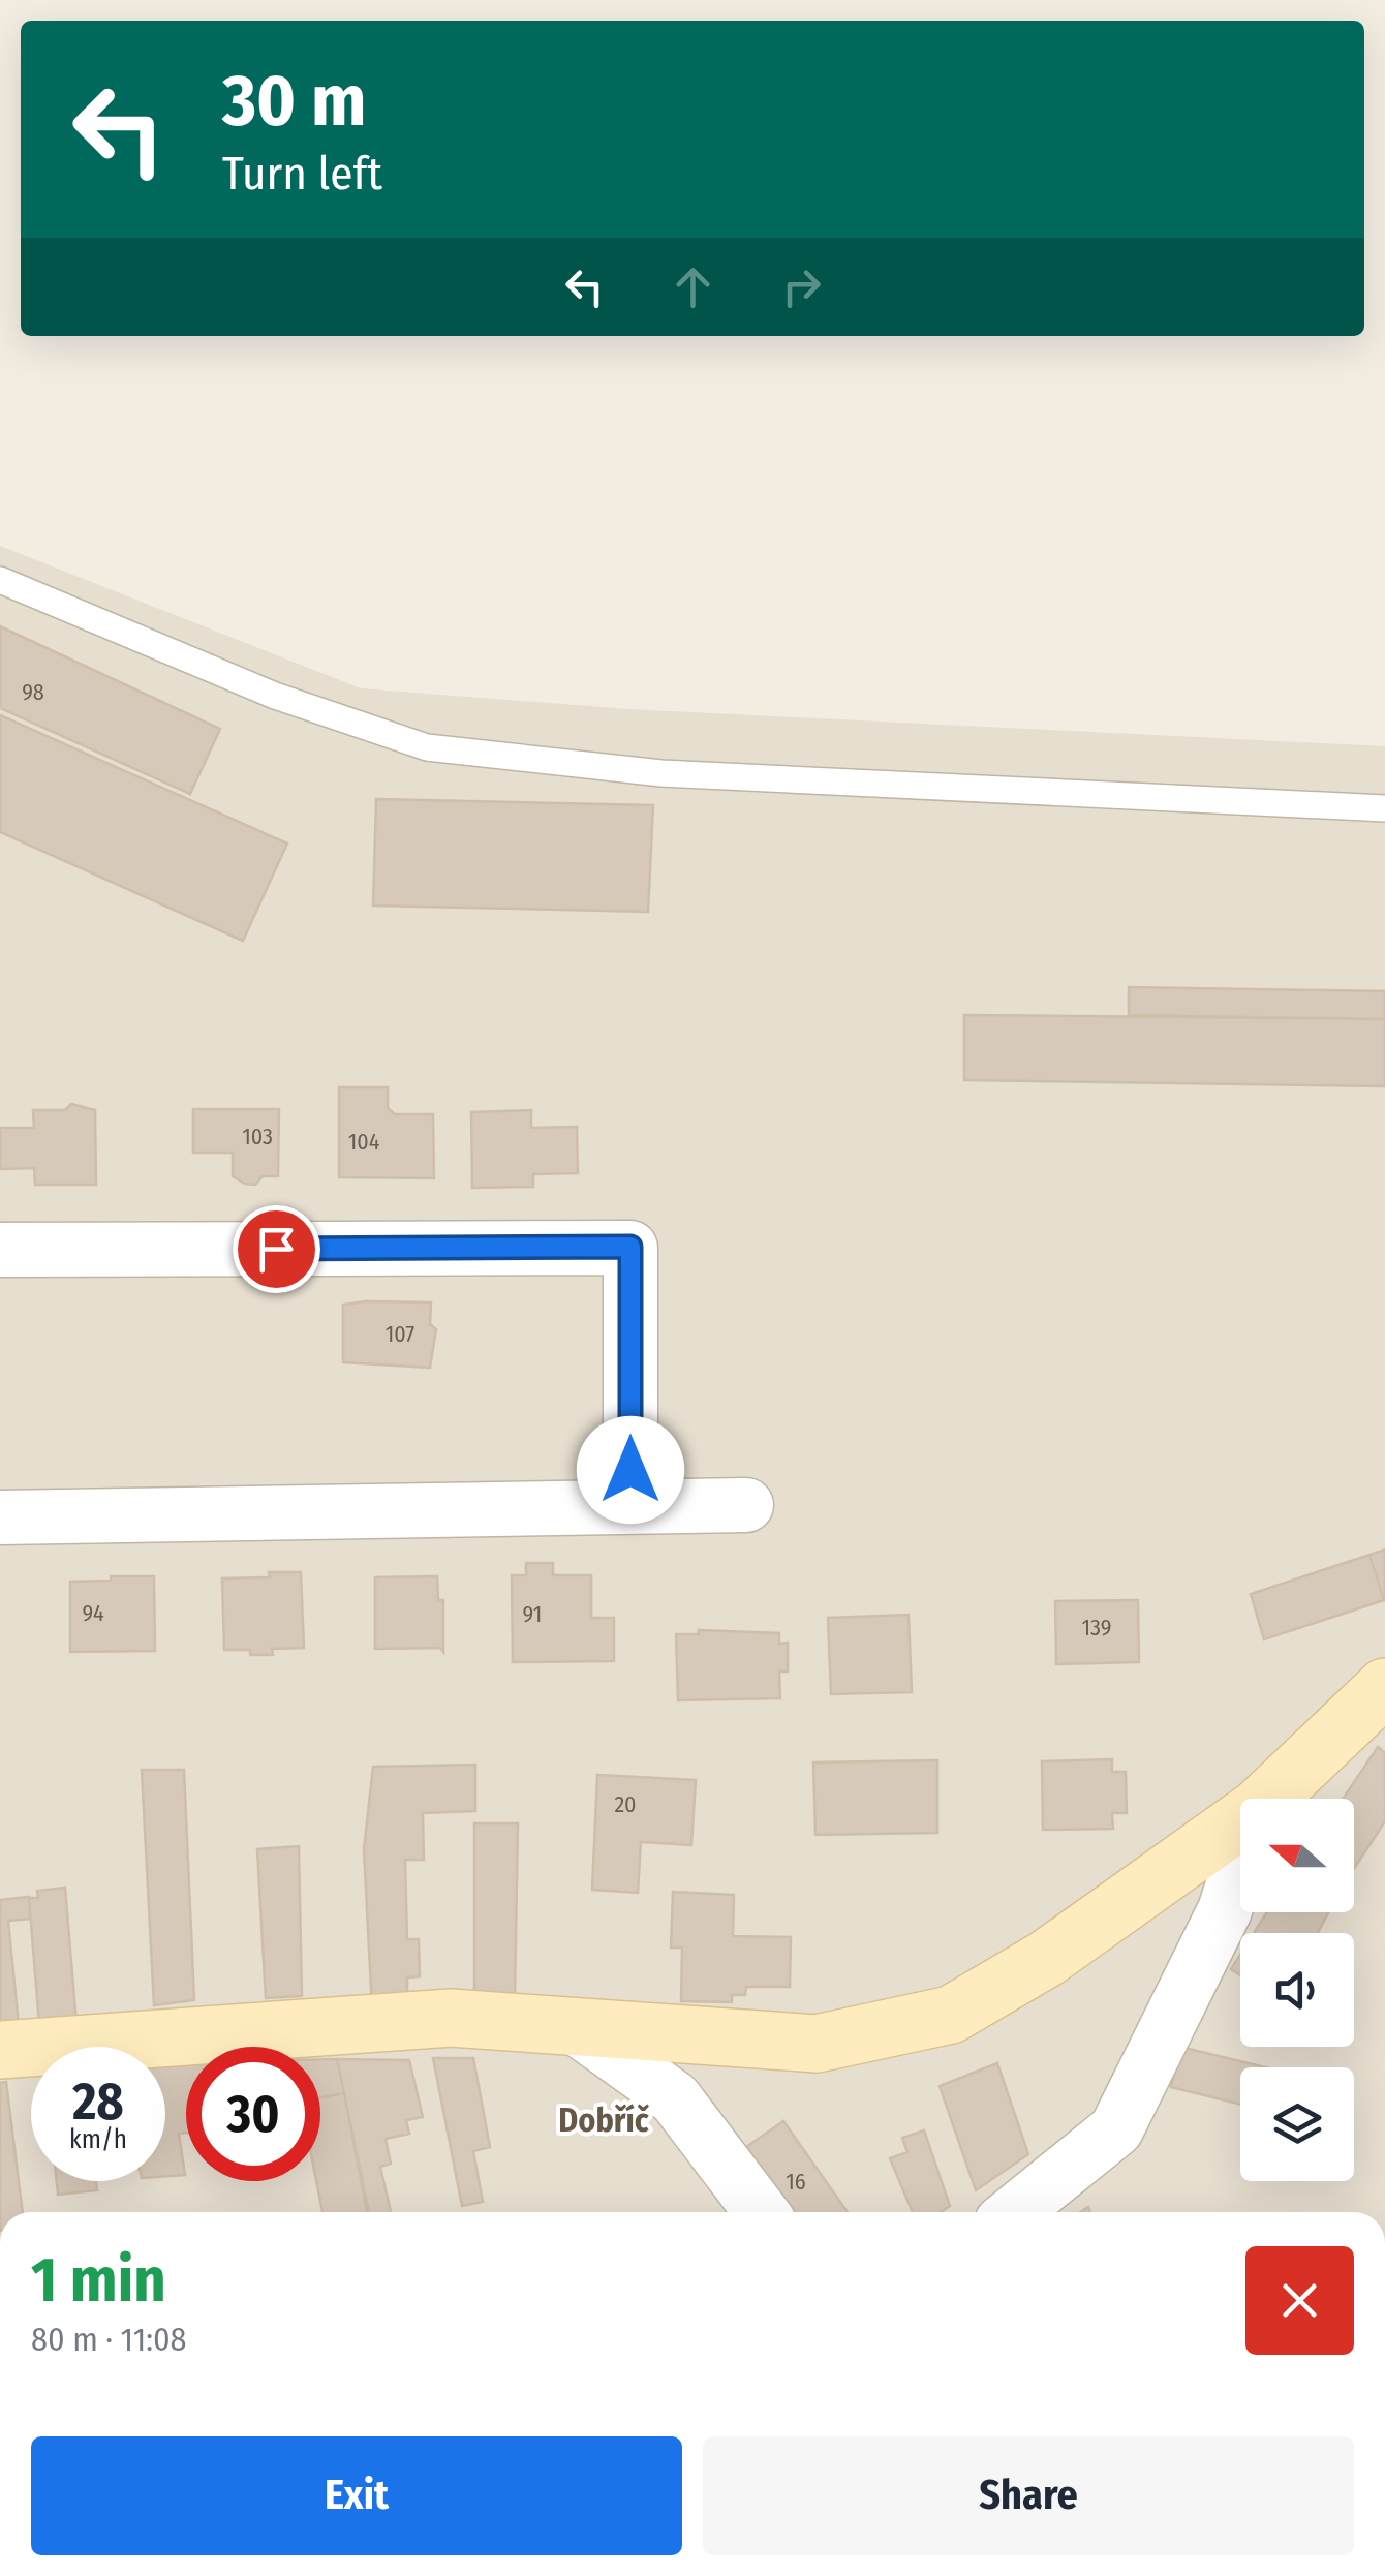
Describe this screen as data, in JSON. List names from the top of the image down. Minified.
{"districts":["Dobříč"],"house_numbers":["98","103","104","107","94","91","139","20","16"],"north":"left","page":{"turn":["30 m","Turn left"],"speed":"28 km/h","limit":"30","heading":["1 min","80 m · 11:08"],"buttons":["Exit","Share"]}}
